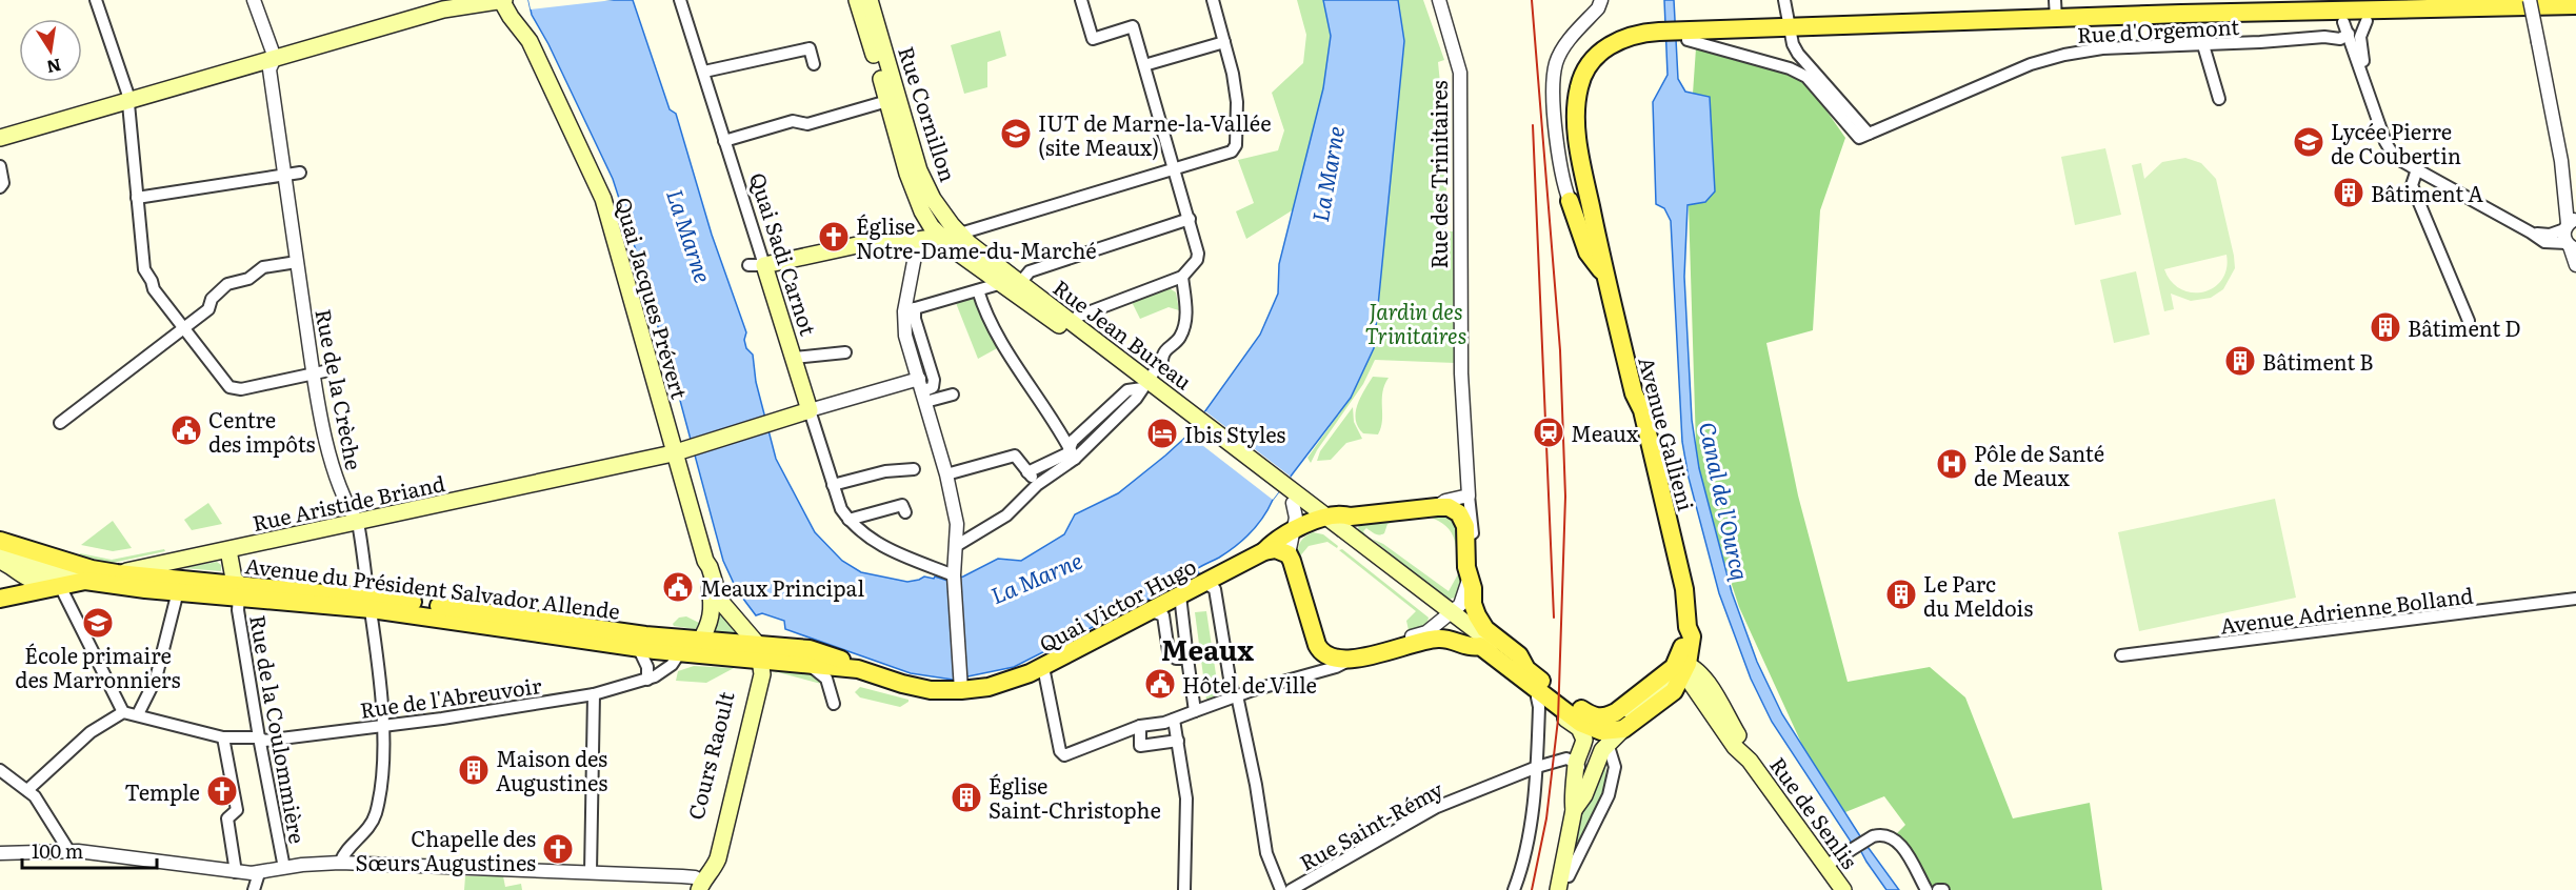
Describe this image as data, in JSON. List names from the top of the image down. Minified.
{"streets":{"main road":["Rue Cornillon","Rue des Trinitaires","Quai Sadi Carnot","Quai Jacques Prévert","Rue Jean Bureau","Avenue Gallieni","Rue Aristide Briand","Avenue du Président Salvador Allende","Quai Victor Hugo","Cours Raoult","Rue de Senlis"],"street":["Rue d'Orgemont","Rue de la Crèche","Avenue Adrienne Bolland","Rue de l'Abreuvoir","Rue de la Coulommière","Rue Saint-Rémy"]},"crossings":[["Rue Cornillon","Rue Jean Bureau"],["Rue des Trinitaires","Rue Jean Bureau"],["Quai Sadi Carnot","Rue Aristide Briand"],["Quai Jacques Prévert","Rue Aristide Briand"],["Quai Jacques Prévert","Avenue du Président Salvador Allende"],["Quai Jacques Prévert","Cours Raoult"],["Rue Jean Bureau","Quai Victor Hugo"],["Rue de la Crèche","Rue Aristide Briand"],["Rue de la Crèche","Avenue du Président Salvador Allende"],["Rue de la Crèche","Rue de l'Abreuvoir"],["Avenue Gallieni","Rue de Senlis"],["Rue Aristide Briand","Avenue du Président Salvador Allende"],["Avenue du Président Salvador Allende","Rue de l'Abreuvoir"],["Avenue du Président Salvador Allende","Rue de la Coulommière"],["Avenue du Président Salvador Allende","Cours Raoult"],["Rue de l'Abreuvoir","Rue de la Coulommière"]],"districts":["Meaux"],"water":["La Marne","Canal de l'Ourcq"],"parks":["Jardin des Trinitaires"],"places":{"school or university":["IUT de Marne-la-Vallée (site Meaux)","Lycée Pierre de Coubertin","École primaire des Marronniers"],"building":["Bâtiment A","Bâtiment D","Bâtiment B","Le Parc du Meldois","Maison des Augustines","Église Saint-Christophe"],"church":["Église Notre-Dame-du-Marché","Temple","Chapelle des Sœurs Augustines"],"public building":["Centre des impôts","Meaux Principal","Hôtel de Ville"],"station":["Meaux"],"hotel":["Ibis Styles"],"hospital":["Pôle de Santé de Meaux"]},"scale_bar":"100 m","north":"bottom"}
